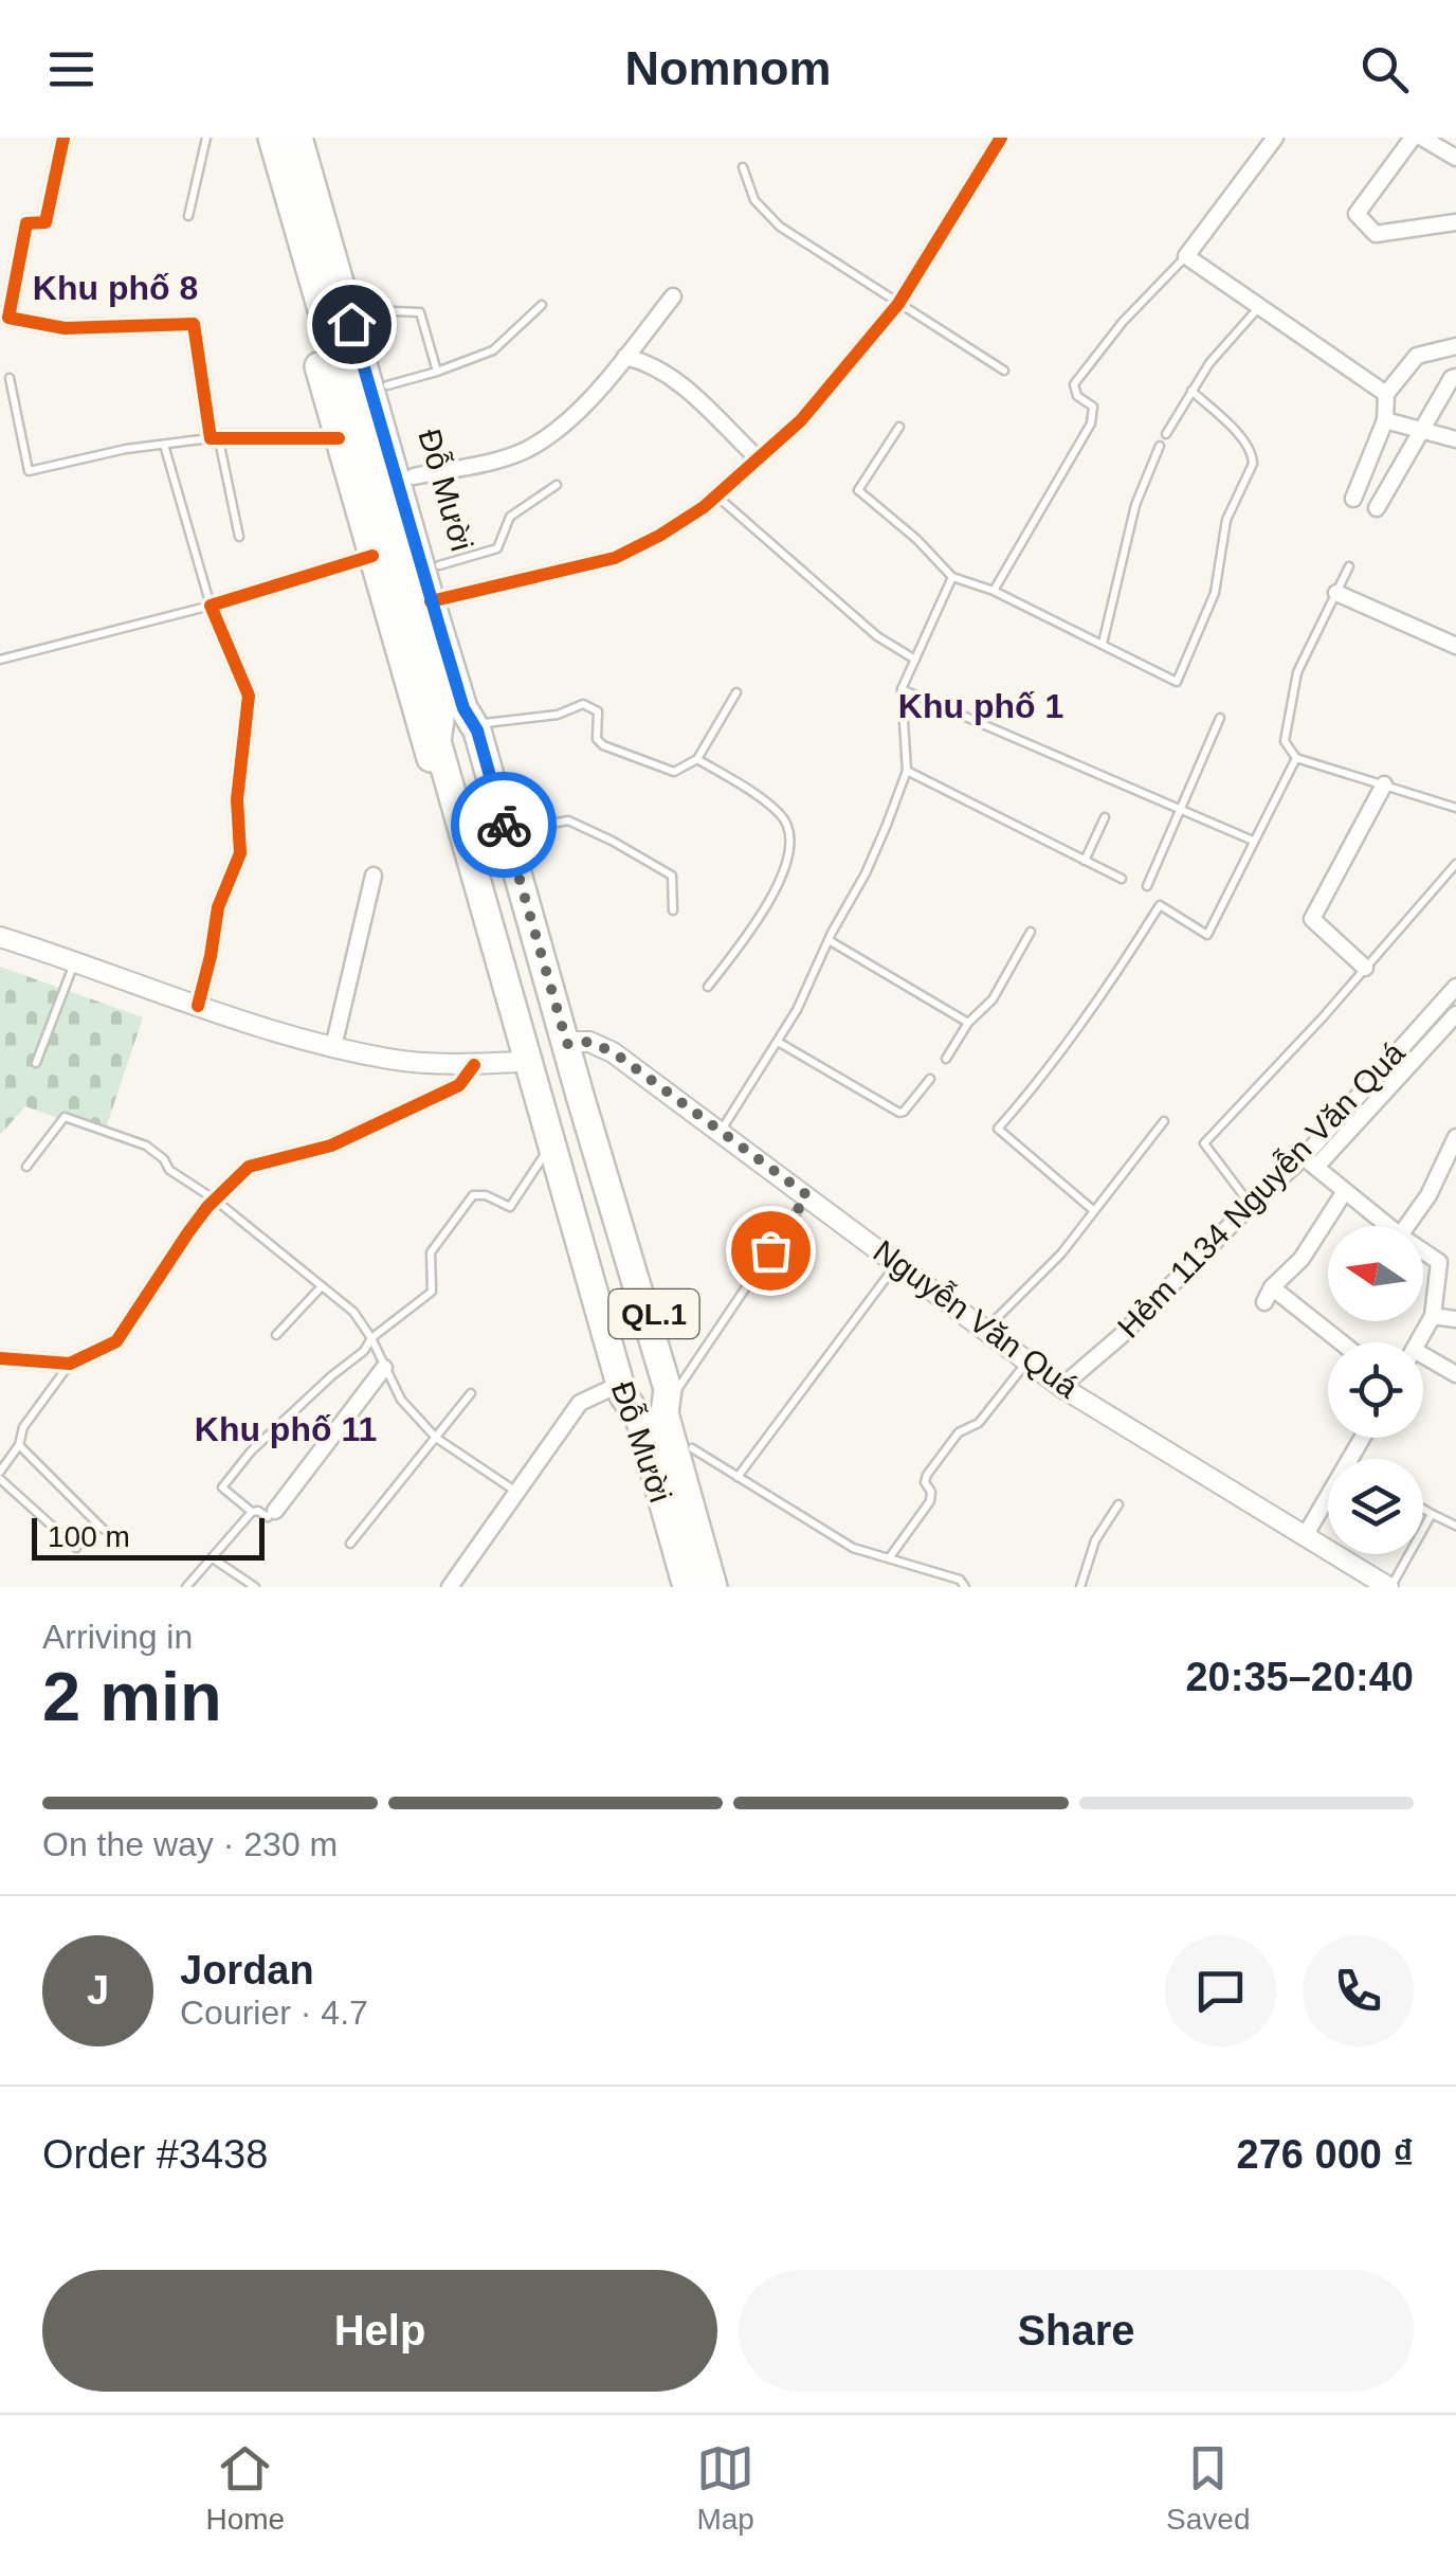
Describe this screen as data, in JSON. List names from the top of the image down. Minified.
{"streets":{"highway":["Đỗ Mười","QL.1"],"main road":["Nguyễn Văn Quá"],"street":["Hẻm 1134 Nguyễn Văn Quá"]},"crossings":[["Đỗ Mười","Nguyễn Văn Quá"],["Hẻm 1134 Nguyễn Văn Quá","Nguyễn Văn Quá"]],"districts":["Khu phố 8","Khu phố 1","Khu phố 11"],"scale_bar":"100 m","north":"left","page":{"header":"Nomnom","scale":"100 m","heading":["2 min","Arriving in","20:35–20:40"],"panel":["Jordan","Courier · 4.7","Order #3438","276 000 ₫"],"bar":"On the way · 230 m","round":"J","buttons":["Help","Share"],"tabs":["Home","Map","Saved"]}}
